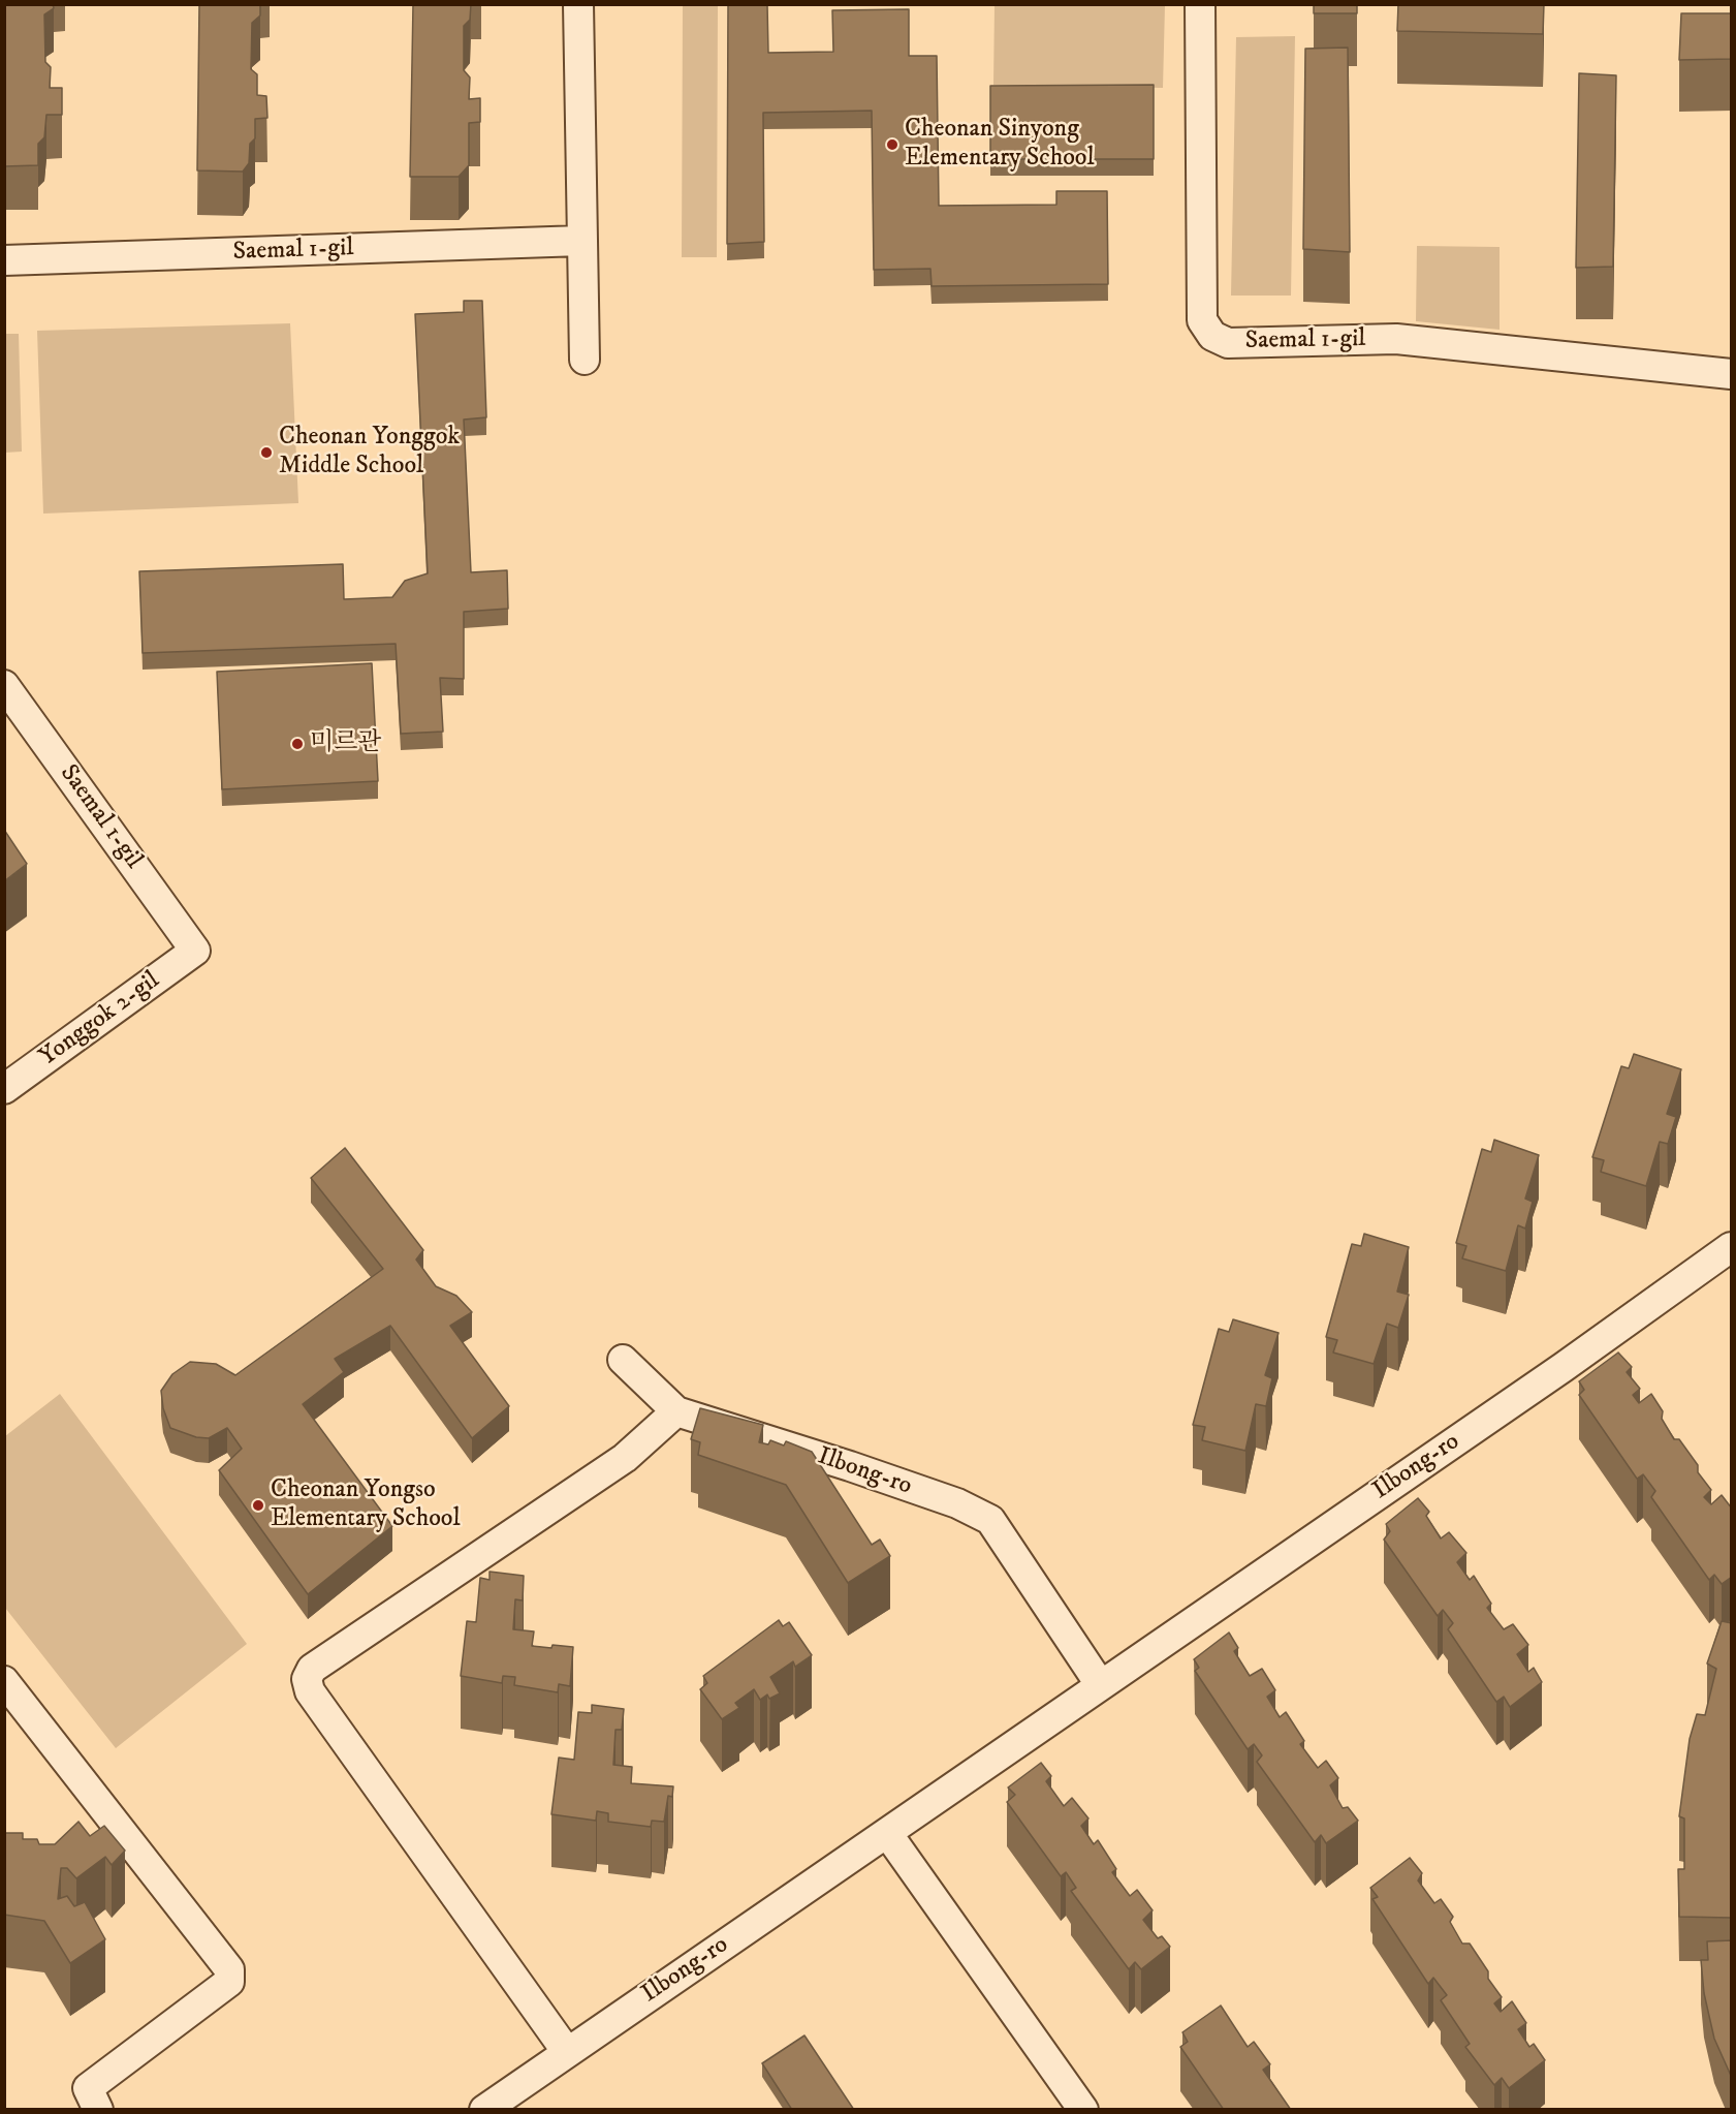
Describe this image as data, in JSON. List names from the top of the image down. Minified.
{"streets":{"street":["Saemal 1-gil","Yonggok 2-gil","Ilbong-ro"]},"crossings":[["Saemal 1-gil","Yonggok 2-gil"]],"places":["Cheonan Sinyong Elementary School","Cheonan Yonggok Middle School","미르관","Cheonan Yongso Elementary School"]}
